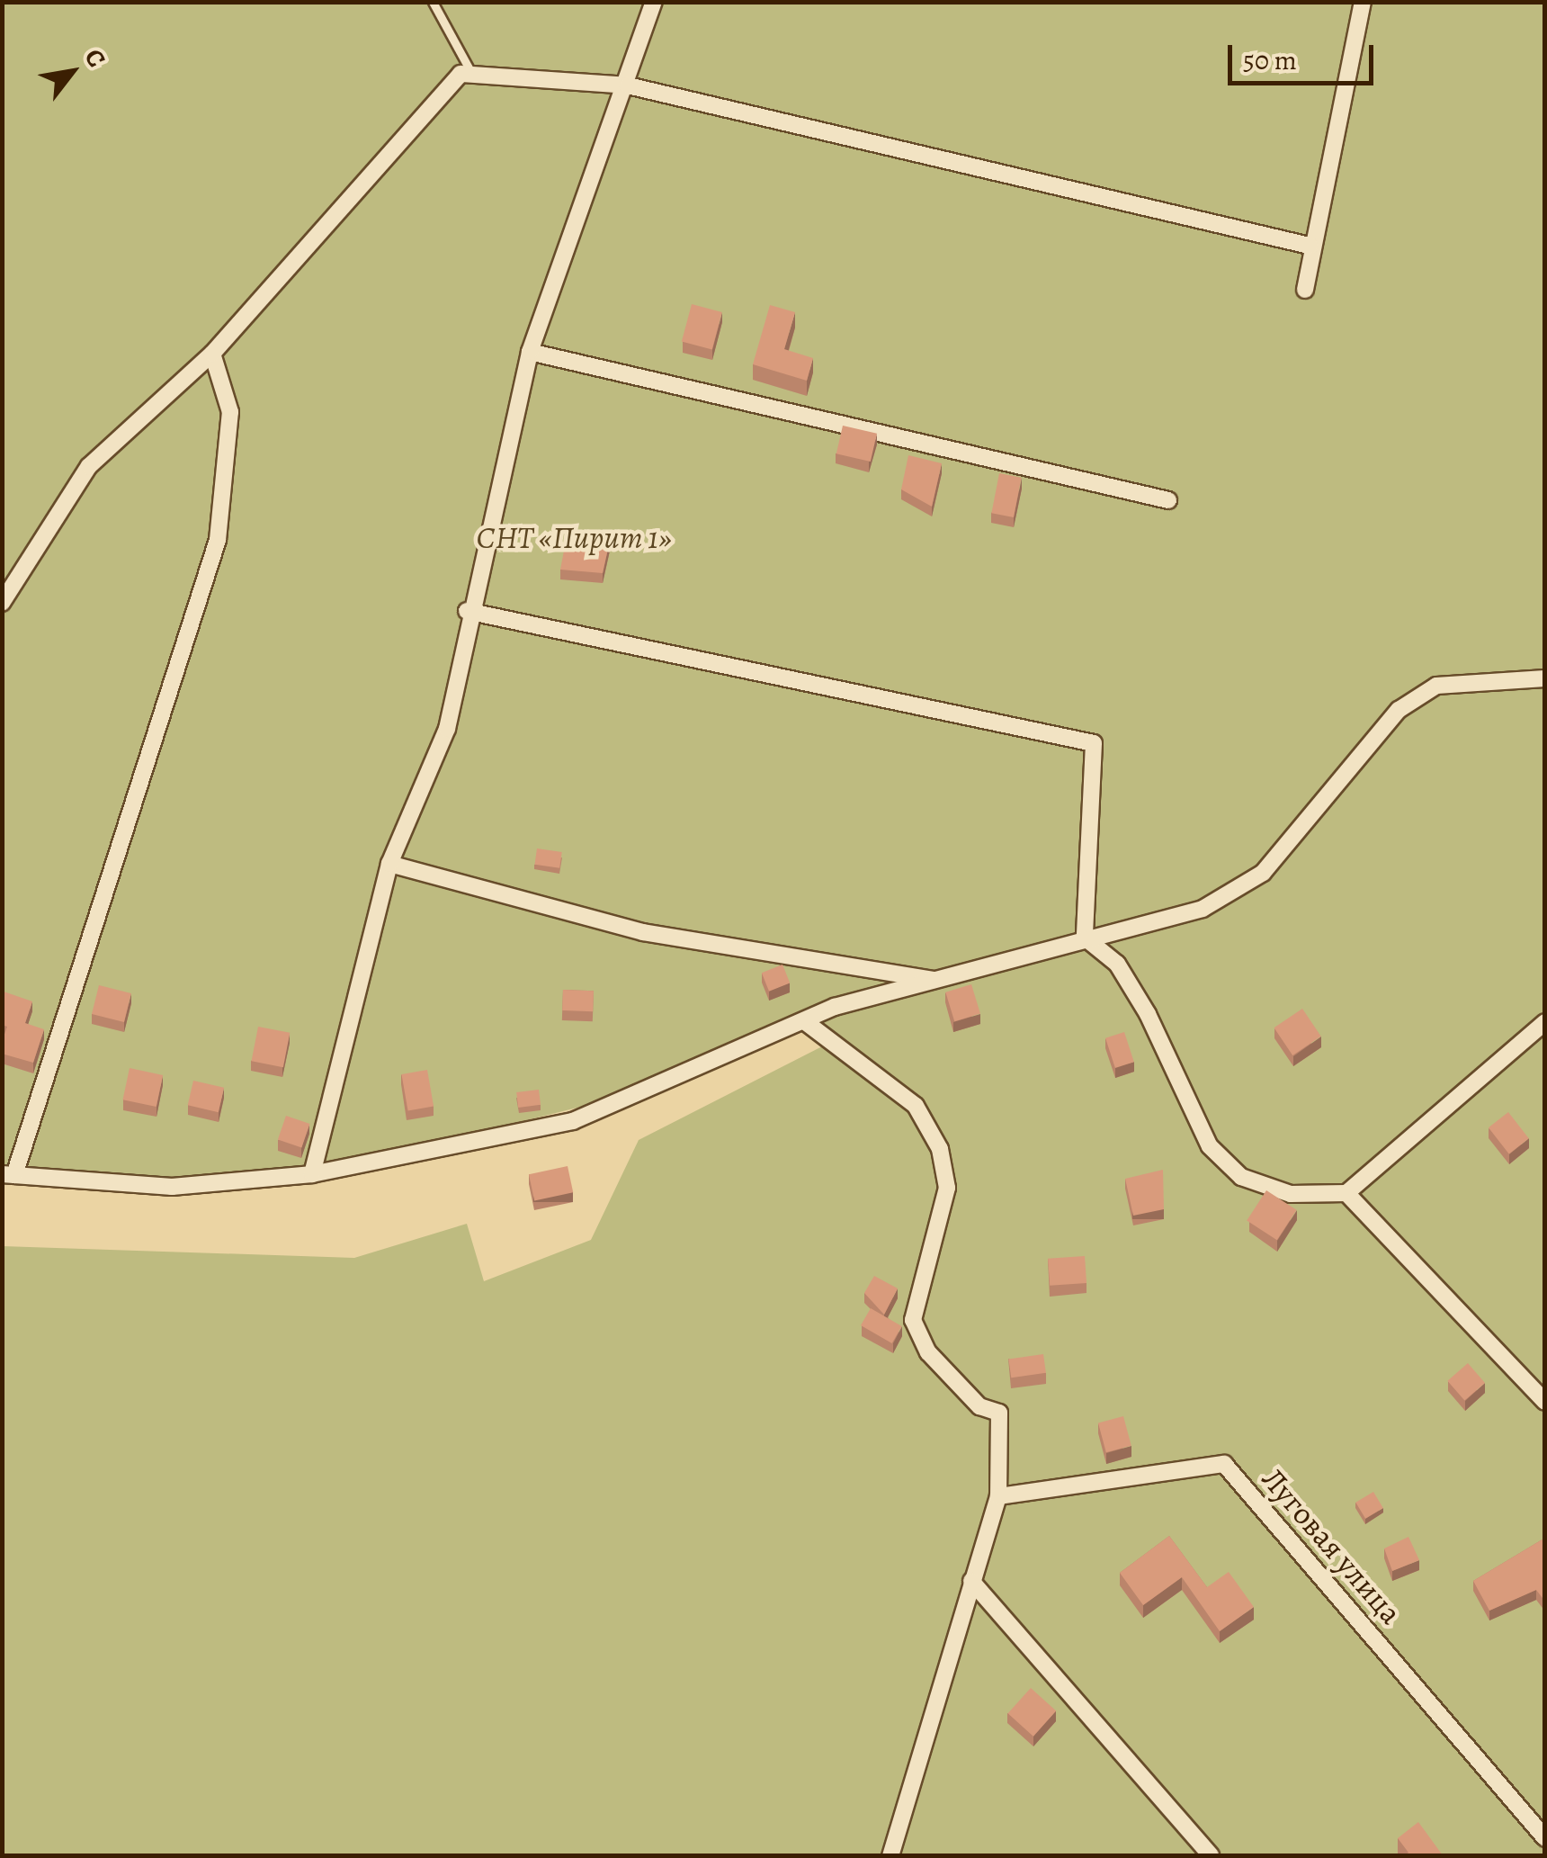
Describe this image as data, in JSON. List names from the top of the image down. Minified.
{"streets":{"street":["Луговая улица"]},"parks":["СНТ «Пирит 1»"],"scale_bar":"50 m","north":"top right"}
